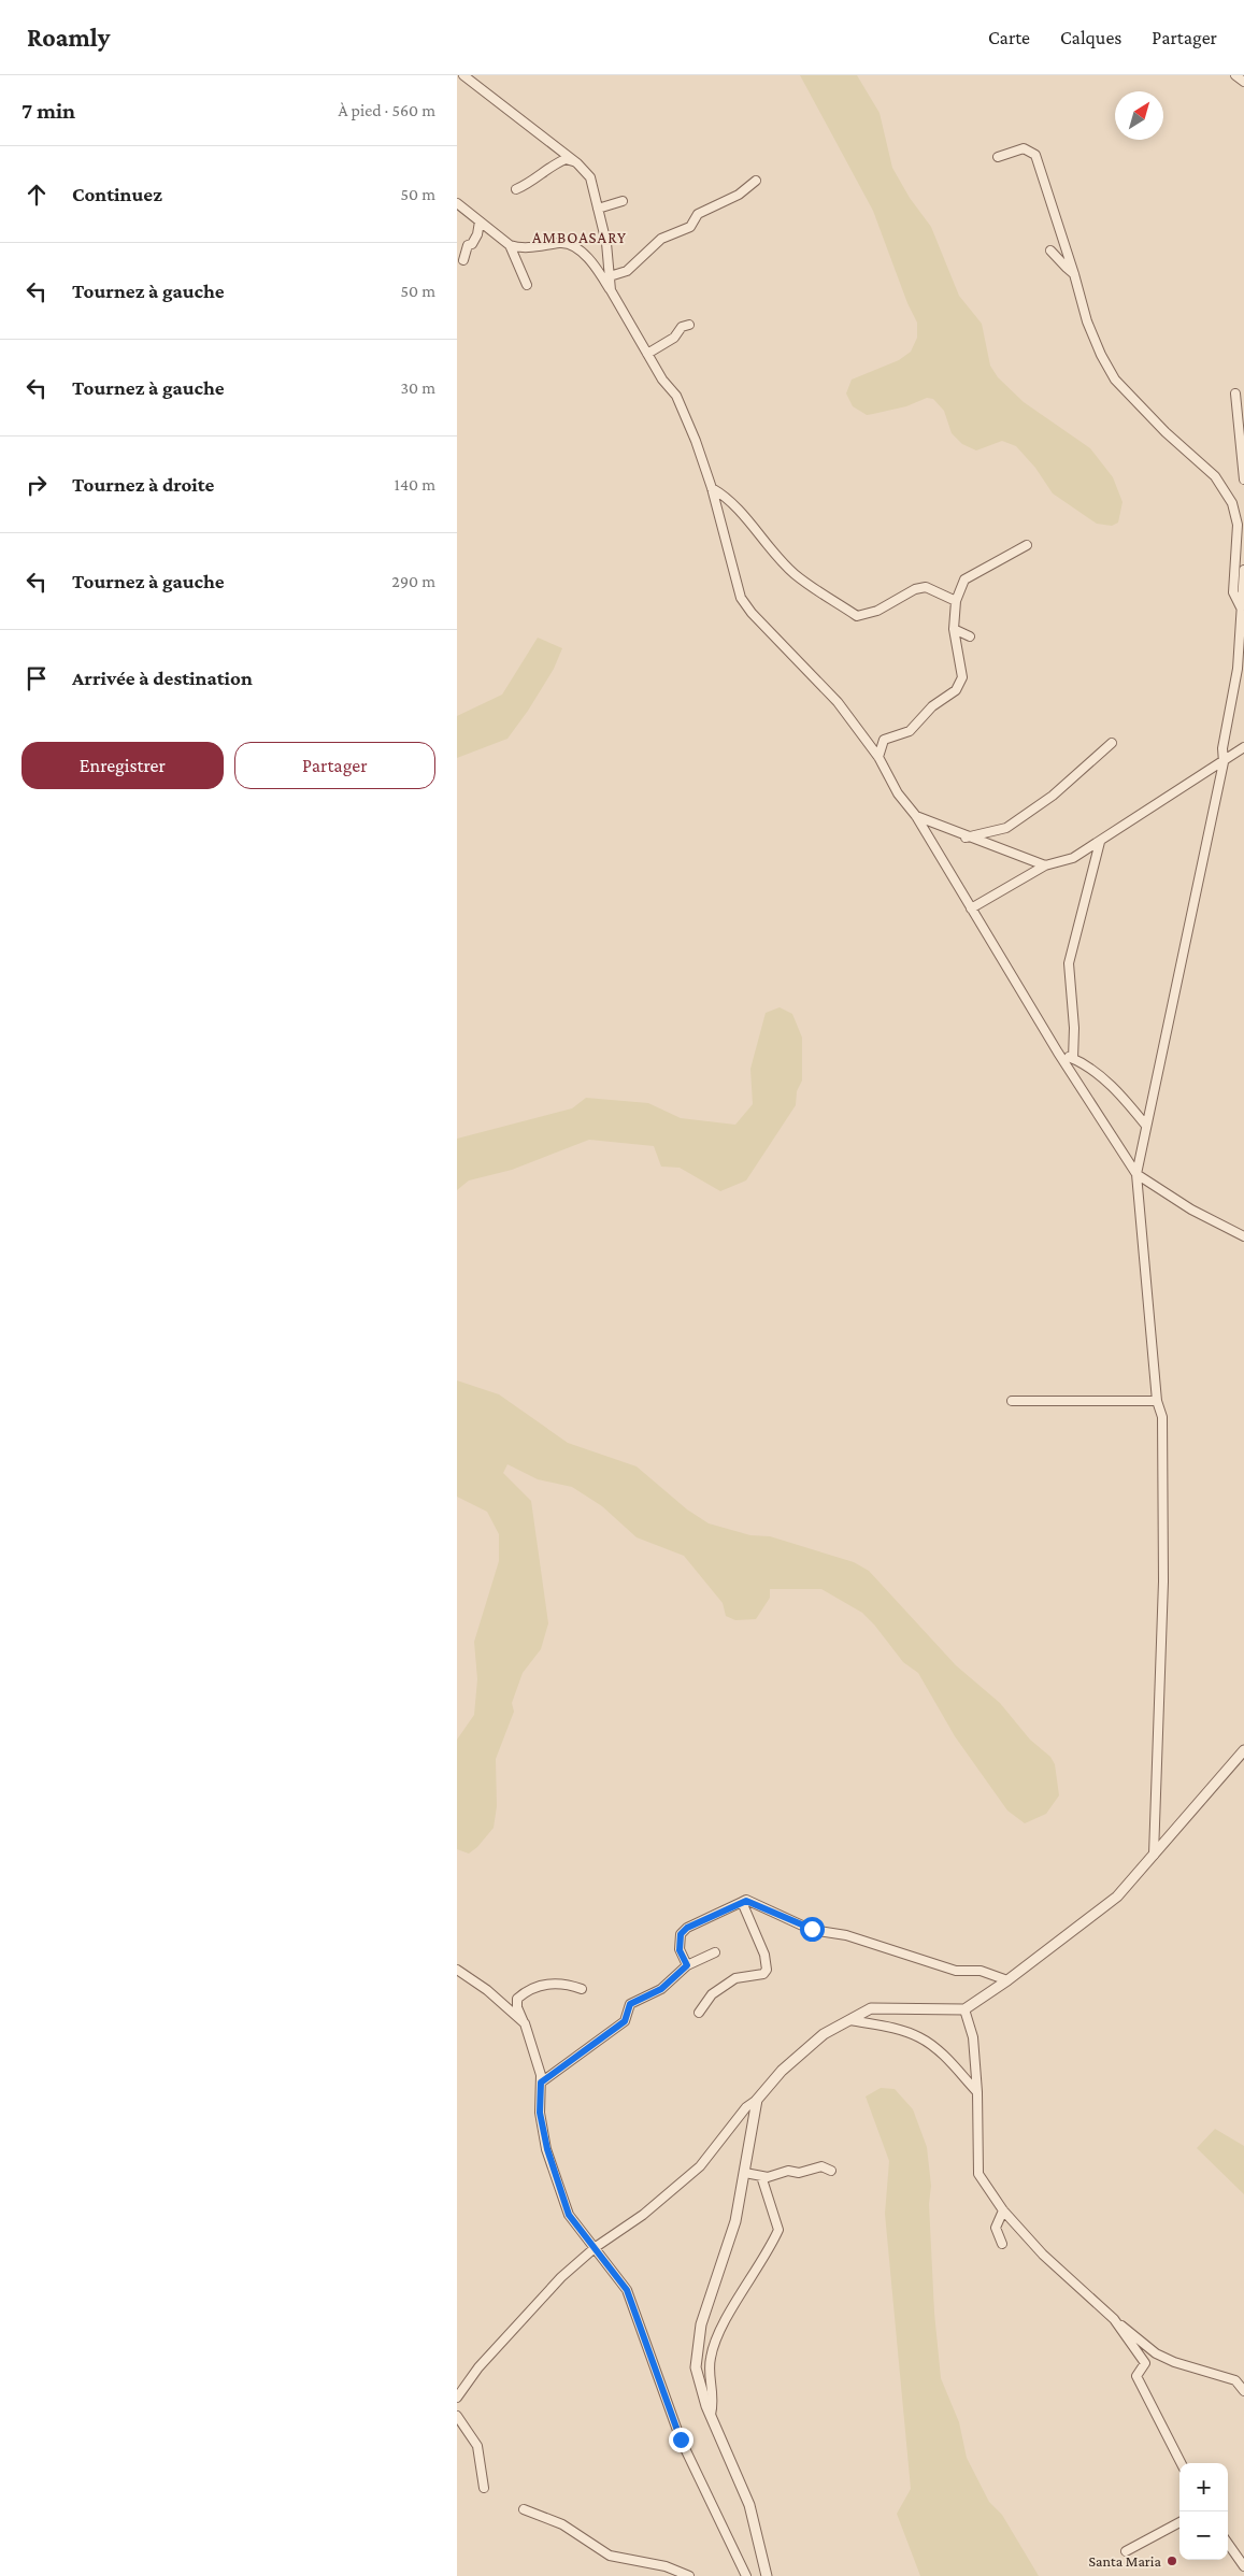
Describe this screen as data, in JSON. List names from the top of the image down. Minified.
{"districts":["AMBOASARY"],"places":["Santa Maria"],"north":"top right","page":{"header":"Roamly","nav":["Carte","Calques","Partager"],"heading":["7 min","À pied · 560 m"],"list":[["Continuez","50 m"],["Tournez à gauche","50 m"],["Tournez à gauche","30 m"],["Tournez à droite","140 m"],["Tournez à gauche","290 m"],"Arrivée à destination"],"buttons":["Enregistrer","Partager"],"map_buttons":["+","−"]}}
